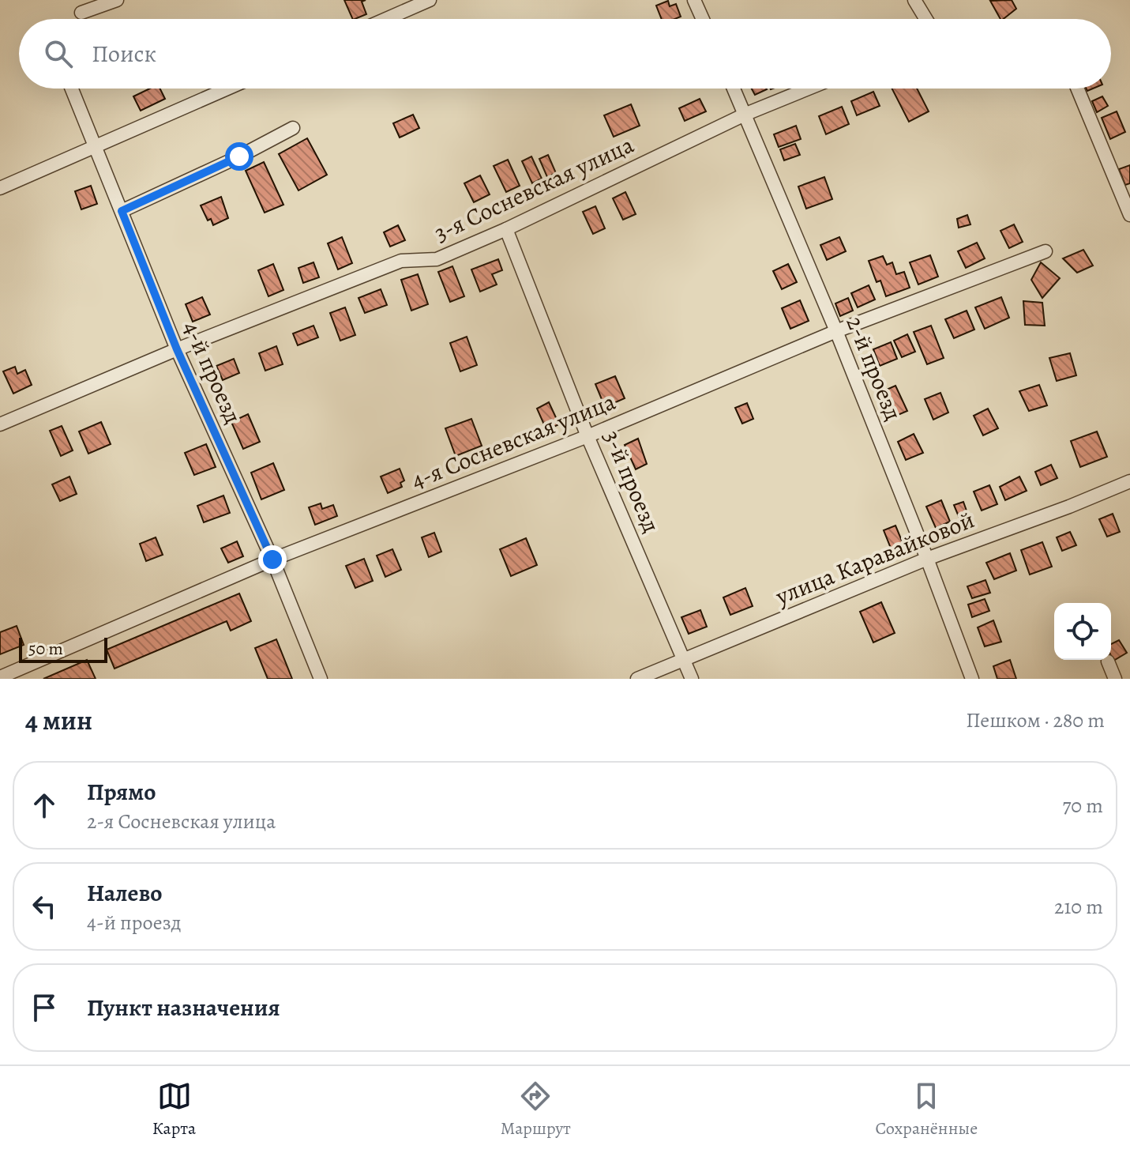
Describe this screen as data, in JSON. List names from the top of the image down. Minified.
{"streets":{"street":["3-я Сосневская улица","2-й проезд","4-й проезд","4-я Сосневская улица","3-й проезд","улица Каравайковой"]},"crossings":[["3-я Сосневская улица","2-й проезд"],["3-я Сосневская улица","4-й проезд"],["3-я Сосневская улица","3-й проезд"],["2-й проезд","4-я Сосневская улица"],["2-й проезд","улица Каравайковой"],["4-й проезд","4-я Сосневская улица"],["4-я Сосневская улица","3-й проезд"],["3-й проезд","улица Каравайковой"]],"scale_bar":"50 m","page":{"search":"Поиск","scale":"50 m","heading":["4 мин","Пешком · 280 m"],"list":[["Прямо","2-я Сосневская улица","70 m"],["Налево","4-й проезд","210 m"],"Пункт назначения"],"nav":["Карта","Маршрут","Сохранённые"]}}
